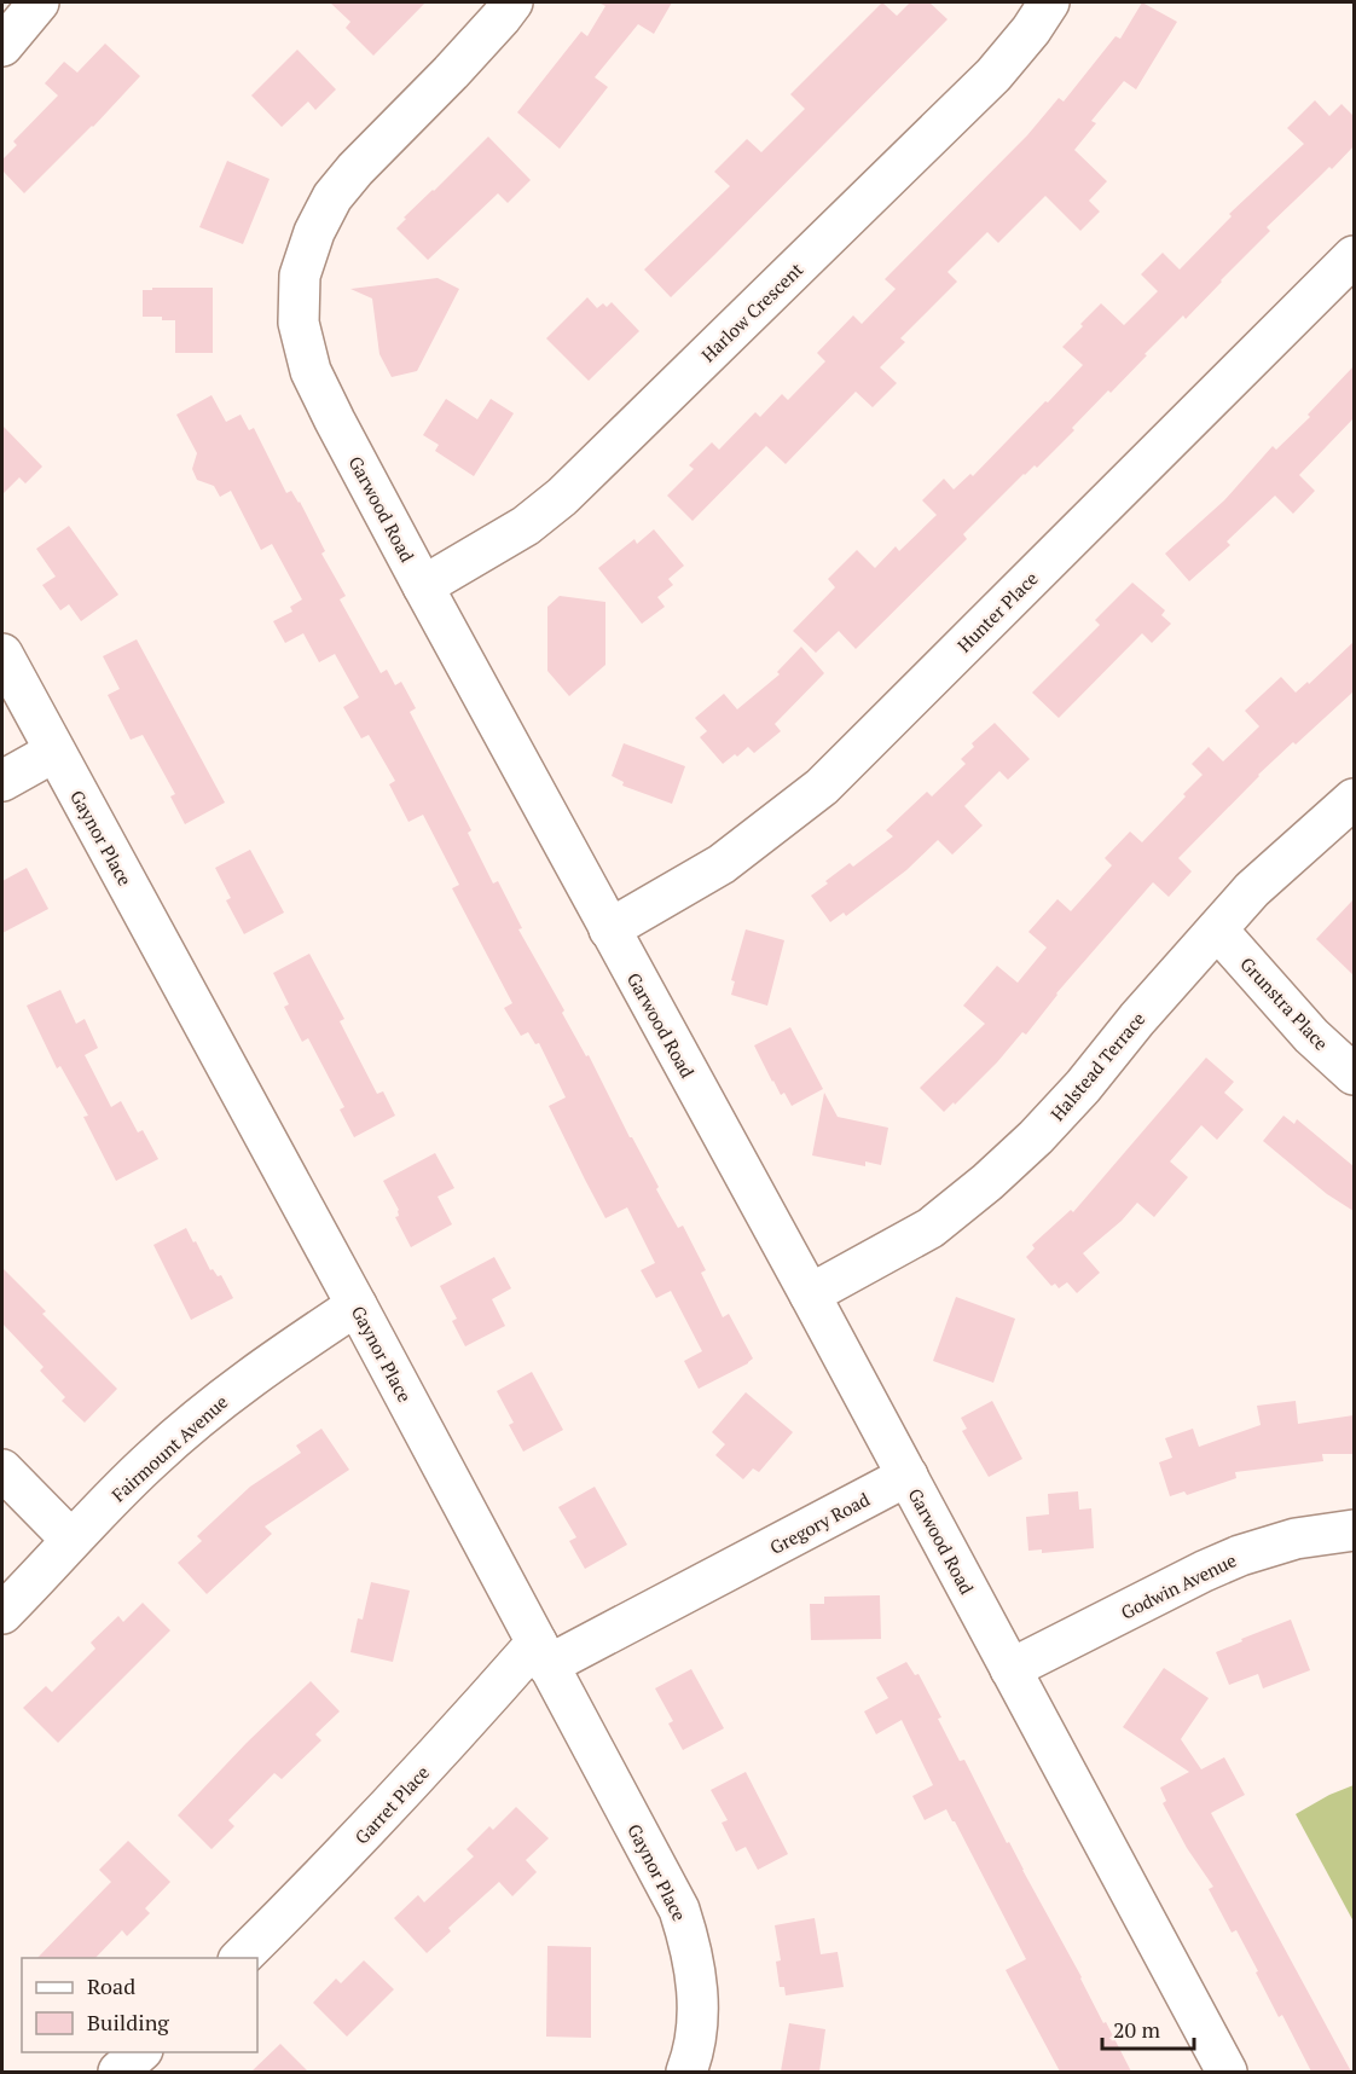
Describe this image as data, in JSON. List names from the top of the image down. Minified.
{"streets":{"street":["Harlow Crescent","Garwood Road","Hunter Place","Gaynor Place","Grunstra Place","Halstead Terrace","Fairmount Avenue","Gregory Road","Godwin Avenue","Garret Place"]},"crossings":[["Harlow Crescent","Garwood Road"],["Garwood Road","Hunter Place"],["Garwood Road","Halstead Terrace"],["Garwood Road","Gregory Road"],["Garwood Road","Godwin Avenue"],["Gaynor Place","Fairmount Avenue"],["Gaynor Place","Garret Place"],["Grunstra Place","Halstead Terrace"],["Gregory Road","Garret Place"]],"legend":["Road","Building"],"scale_bar":"20 m"}
